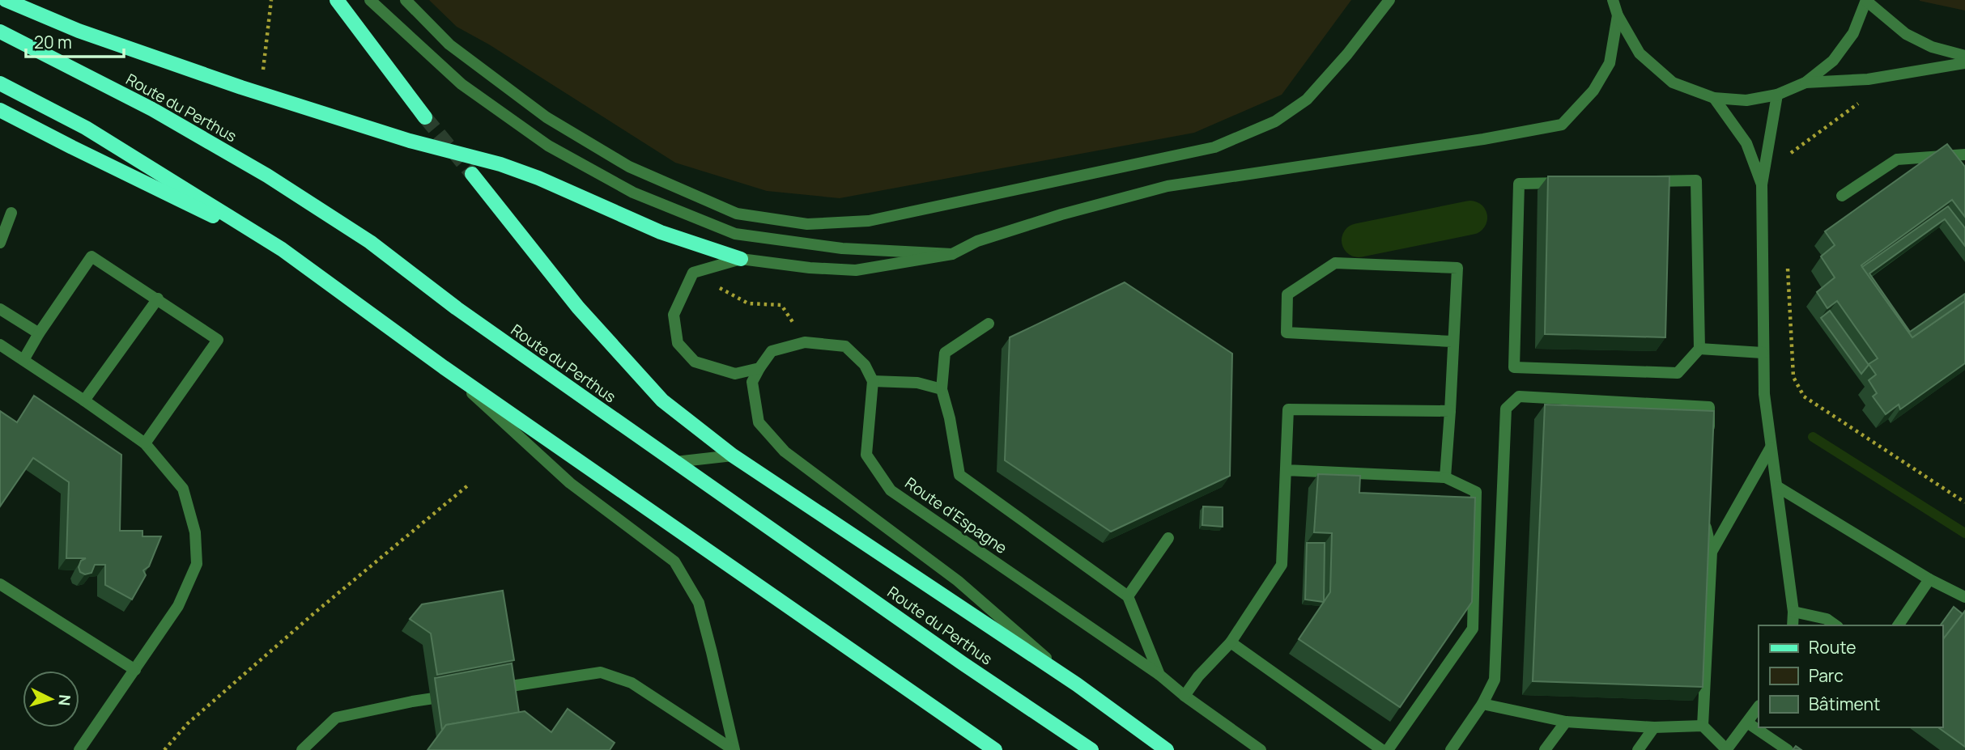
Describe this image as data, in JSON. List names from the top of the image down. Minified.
{"streets":{"main road":["Route du Perthus"],"street":["Route d'Espagne"]},"legend":["Route","Parc","Bâtiment"],"scale_bar":"20 m","north":"right"}
